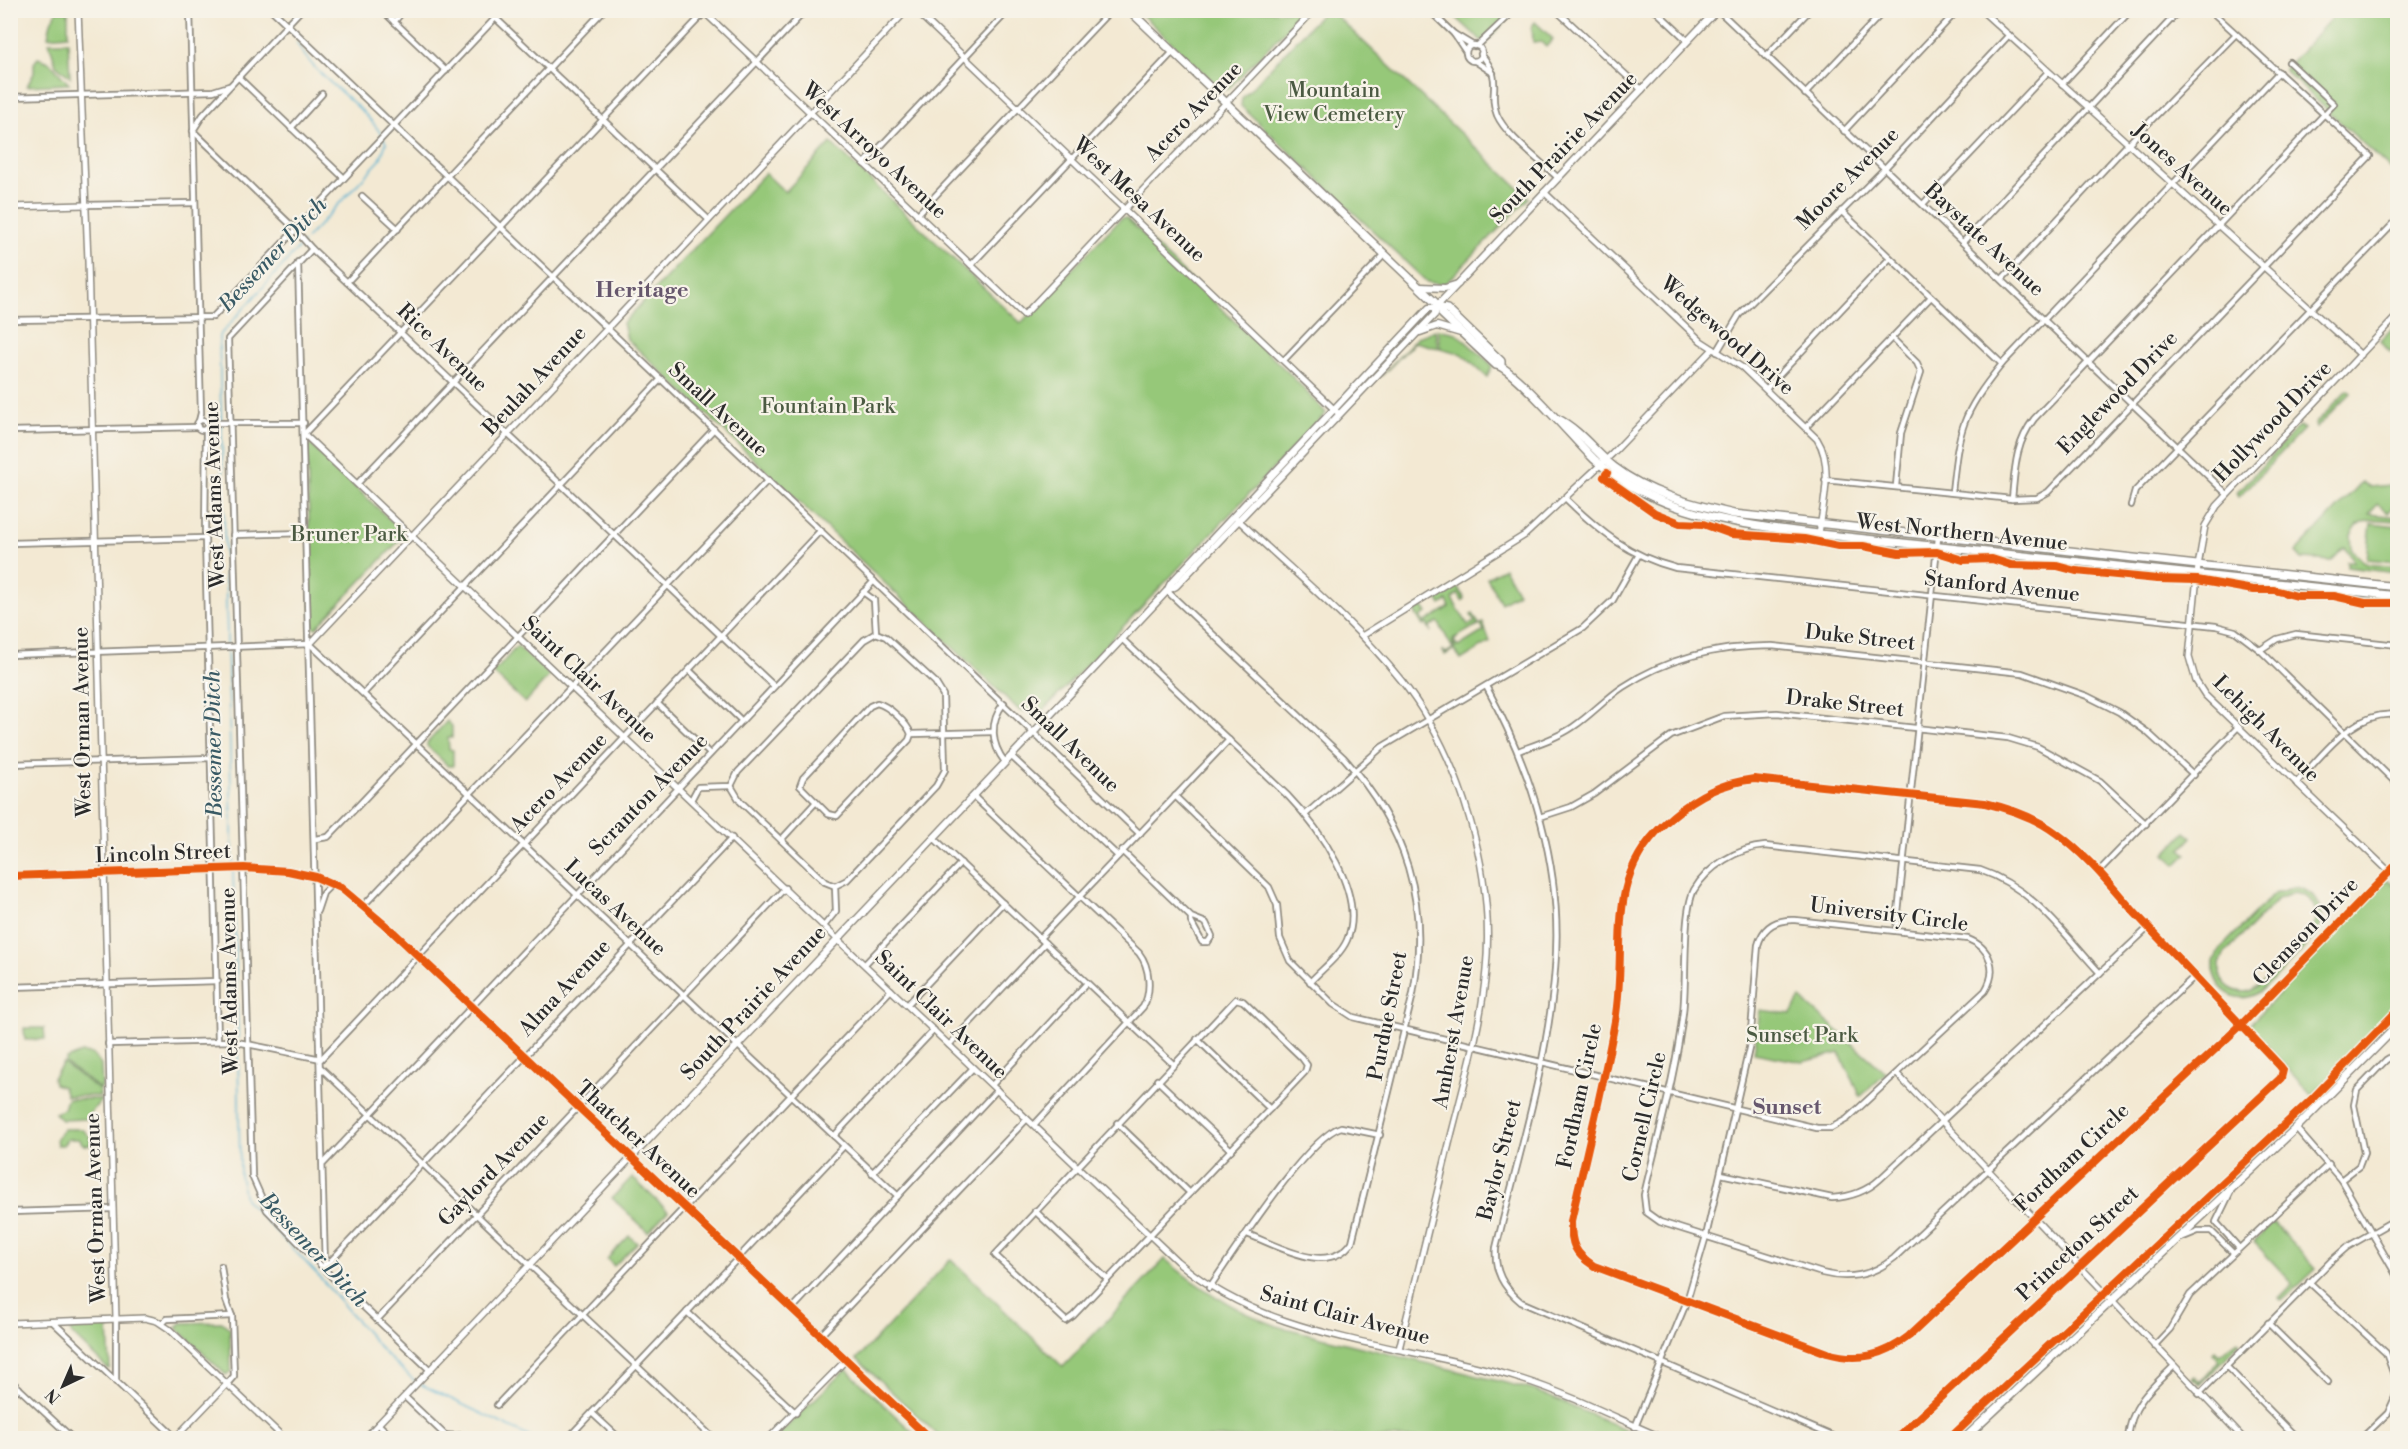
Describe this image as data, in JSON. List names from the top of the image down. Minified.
{"streets":{"main road":["South Prairie Avenue","West Northern Avenue","Lincoln Street","Thatcher Avenue"],"street":["Acero Avenue","West Arroyo Avenue","Jones Avenue","Moore Avenue","West Mesa Avenue","Baystate Avenue","Wedgewood Drive","Rice Avenue","Beulah Avenue","Englewood Drive","Small Avenue","Hollywood Drive","West Adams Avenue","Stanford Avenue","Duke Street","Saint Clair Avenue","Drake Street","West Orman Avenue","Lehigh Avenue","Scranton Avenue","Lucas Avenue","University Circle","Clemson Drive","Alma Avenue","Purdue Street","Amherst Avenue","Fordham Circle","Cornell Circle","Baylor Street","Gaylord Avenue","Princeton Street"]},"crossings":[["Acero Avenue","West Arroyo Avenue"],["Acero Avenue","West Mesa Avenue"],["Acero Avenue","Rice Avenue"],["Acero Avenue","Small Avenue"],["Acero Avenue","West Northern Avenue"],["Acero Avenue","Saint Clair Avenue"],["Acero Avenue","Lucas Avenue"],["Acero Avenue","Thatcher Avenue"],["South Prairie Avenue","West Mesa Avenue"],["South Prairie Avenue","Baystate Avenue"],["South Prairie Avenue","Wedgewood Drive"],["South Prairie Avenue","Small Avenue"],["South Prairie Avenue","West Adams Avenue"],["South Prairie Avenue","West Northern Avenue"],["South Prairie Avenue","Saint Clair Avenue"],["South Prairie Avenue","Lucas Avenue"],["South Prairie Avenue","Purdue Street"],["South Prairie Avenue","Amherst Avenue"],["South Prairie Avenue","Thatcher Avenue"],["West Arroyo Avenue","Beulah Avenue"],["Jones Avenue","Moore Avenue"],["Jones Avenue","Englewood Drive"],["Jones Avenue","Hollywood Drive"],["Moore Avenue","Baystate Avenue"],["Moore Avenue","Wedgewood Drive"],["Moore Avenue","West Northern Avenue"],["Moore Avenue","Stanford Avenue"],["Moore Avenue","Amherst Avenue"],["Baystate Avenue","Englewood Drive"],["Baystate Avenue","Hollywood Drive"],["Wedgewood Drive","Englewood Drive"],["Wedgewood Drive","West Northern Avenue"],["Rice Avenue","Beulah Avenue"],["Rice Avenue","West Adams Avenue"],["Rice Avenue","Scranton Avenue"],["Beulah Avenue","Small Avenue"],["Beulah Avenue","Saint Clair Avenue"],["Beulah Avenue","Lucas Avenue"],["Small Avenue","Scranton Avenue"],["Hollywood Drive","West Northern Avenue"],["Hollywood Drive","Lehigh Avenue"],["West Adams Avenue","Lincoln Street"],["West Adams Avenue","Alma Avenue"],["West Adams Avenue","Gaylord Avenue"],["West Northern Avenue","Lehigh Avenue"],["Stanford Avenue","Lehigh Avenue"],["Duke Street","Baylor Street"],["Saint Clair Avenue","Scranton Avenue"],["Saint Clair Avenue","Alma Avenue"],["Saint Clair Avenue","Amherst Avenue"],["Saint Clair Avenue","Gaylord Avenue"],["Drake Street","Baylor Street"],["West Orman Avenue","Lincoln Street"],["Lehigh Avenue","Clemson Drive"],["Scranton Avenue","Lucas Avenue"],["Scranton Avenue","Thatcher Avenue"],["Lincoln Street","Thatcher Avenue"],["Lucas Avenue","Alma Avenue"],["Lucas Avenue","Gaylord Avenue"],["Clemson Drive","Fordham Circle"],["Alma Avenue","Thatcher Avenue"],["Fordham Circle","Cornell Circle"],["Fordham Circle","Princeton Street"],["Thatcher Avenue","Gaylord Avenue"]],"districts":["Heritage","Sunset"],"water":["Bessemer Ditch"],"parks":["Mountain View Cemetery","Fountain Park","Bruner Park","Sunset Park"],"north":"bottom left"}
